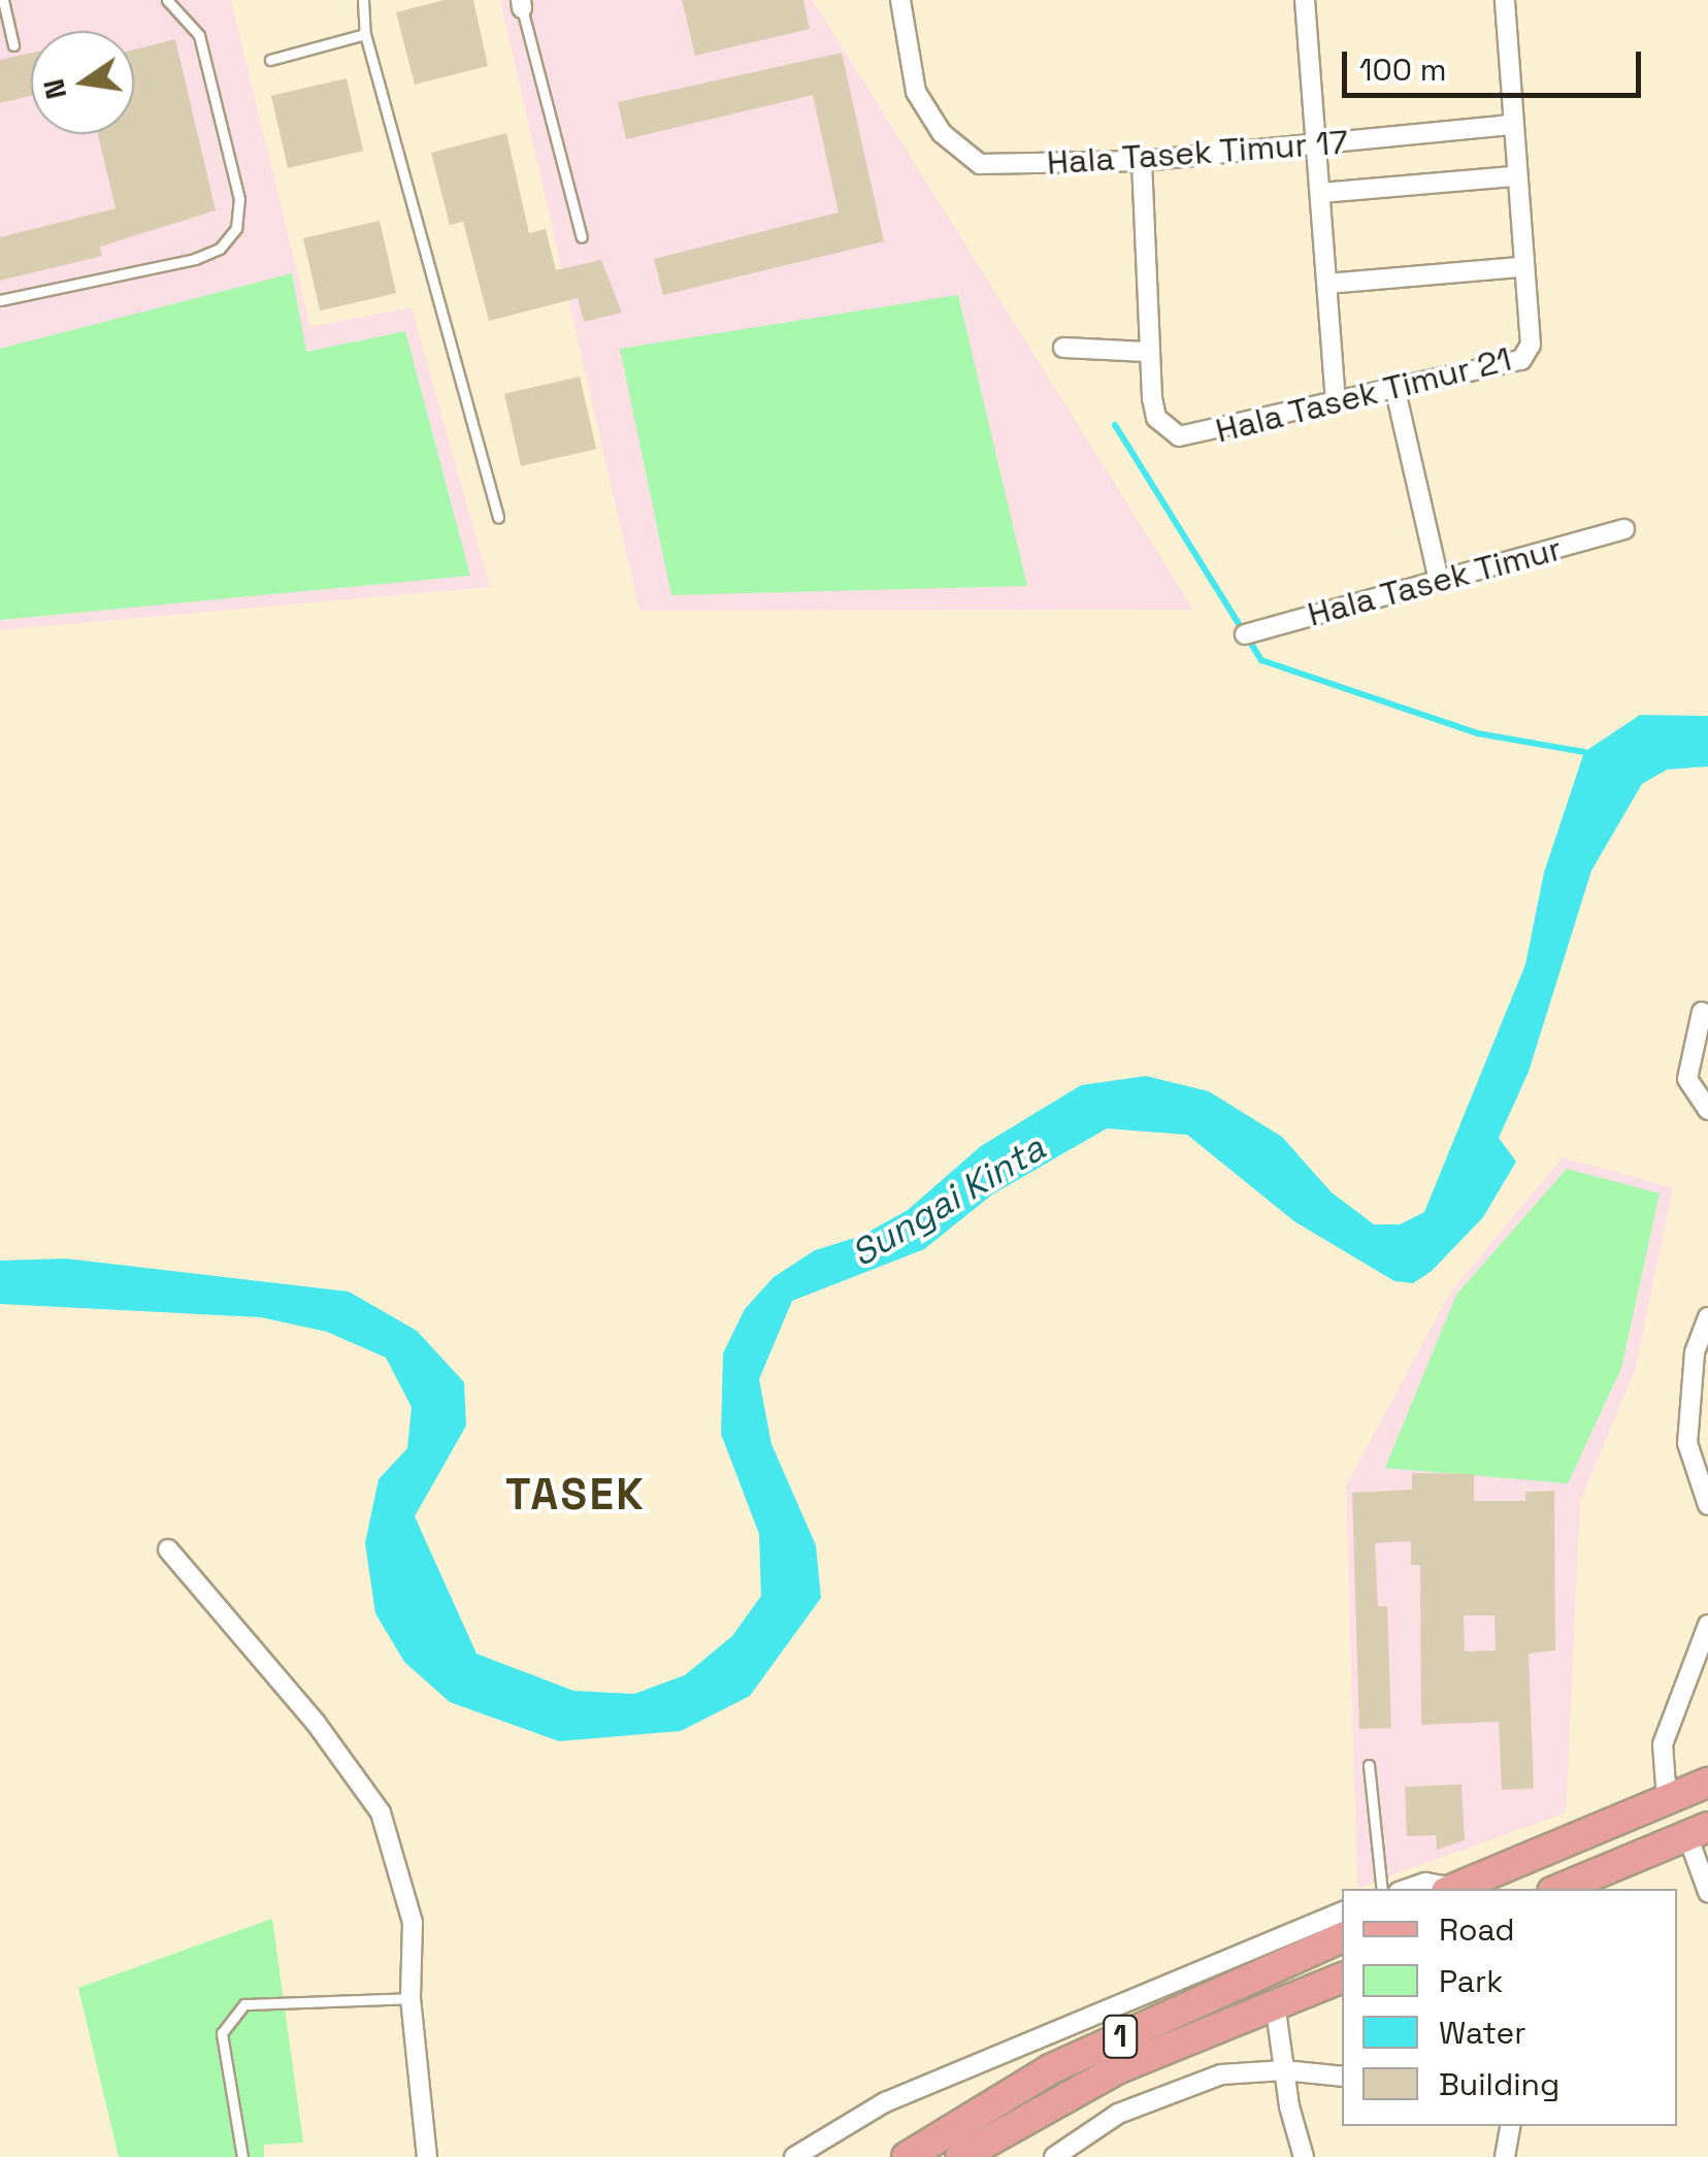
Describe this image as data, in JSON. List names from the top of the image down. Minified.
{"streets":{"main road":["1"],"street":["Hala Tasek Timur 17","Hala Tasek Timur 21","Hala Tasek Timur"]},"districts":["TASEK"],"water":["Sungai Kinta"],"legend":["Road","Park","Water","Building"],"scale_bar":"100 m","north":"left"}
